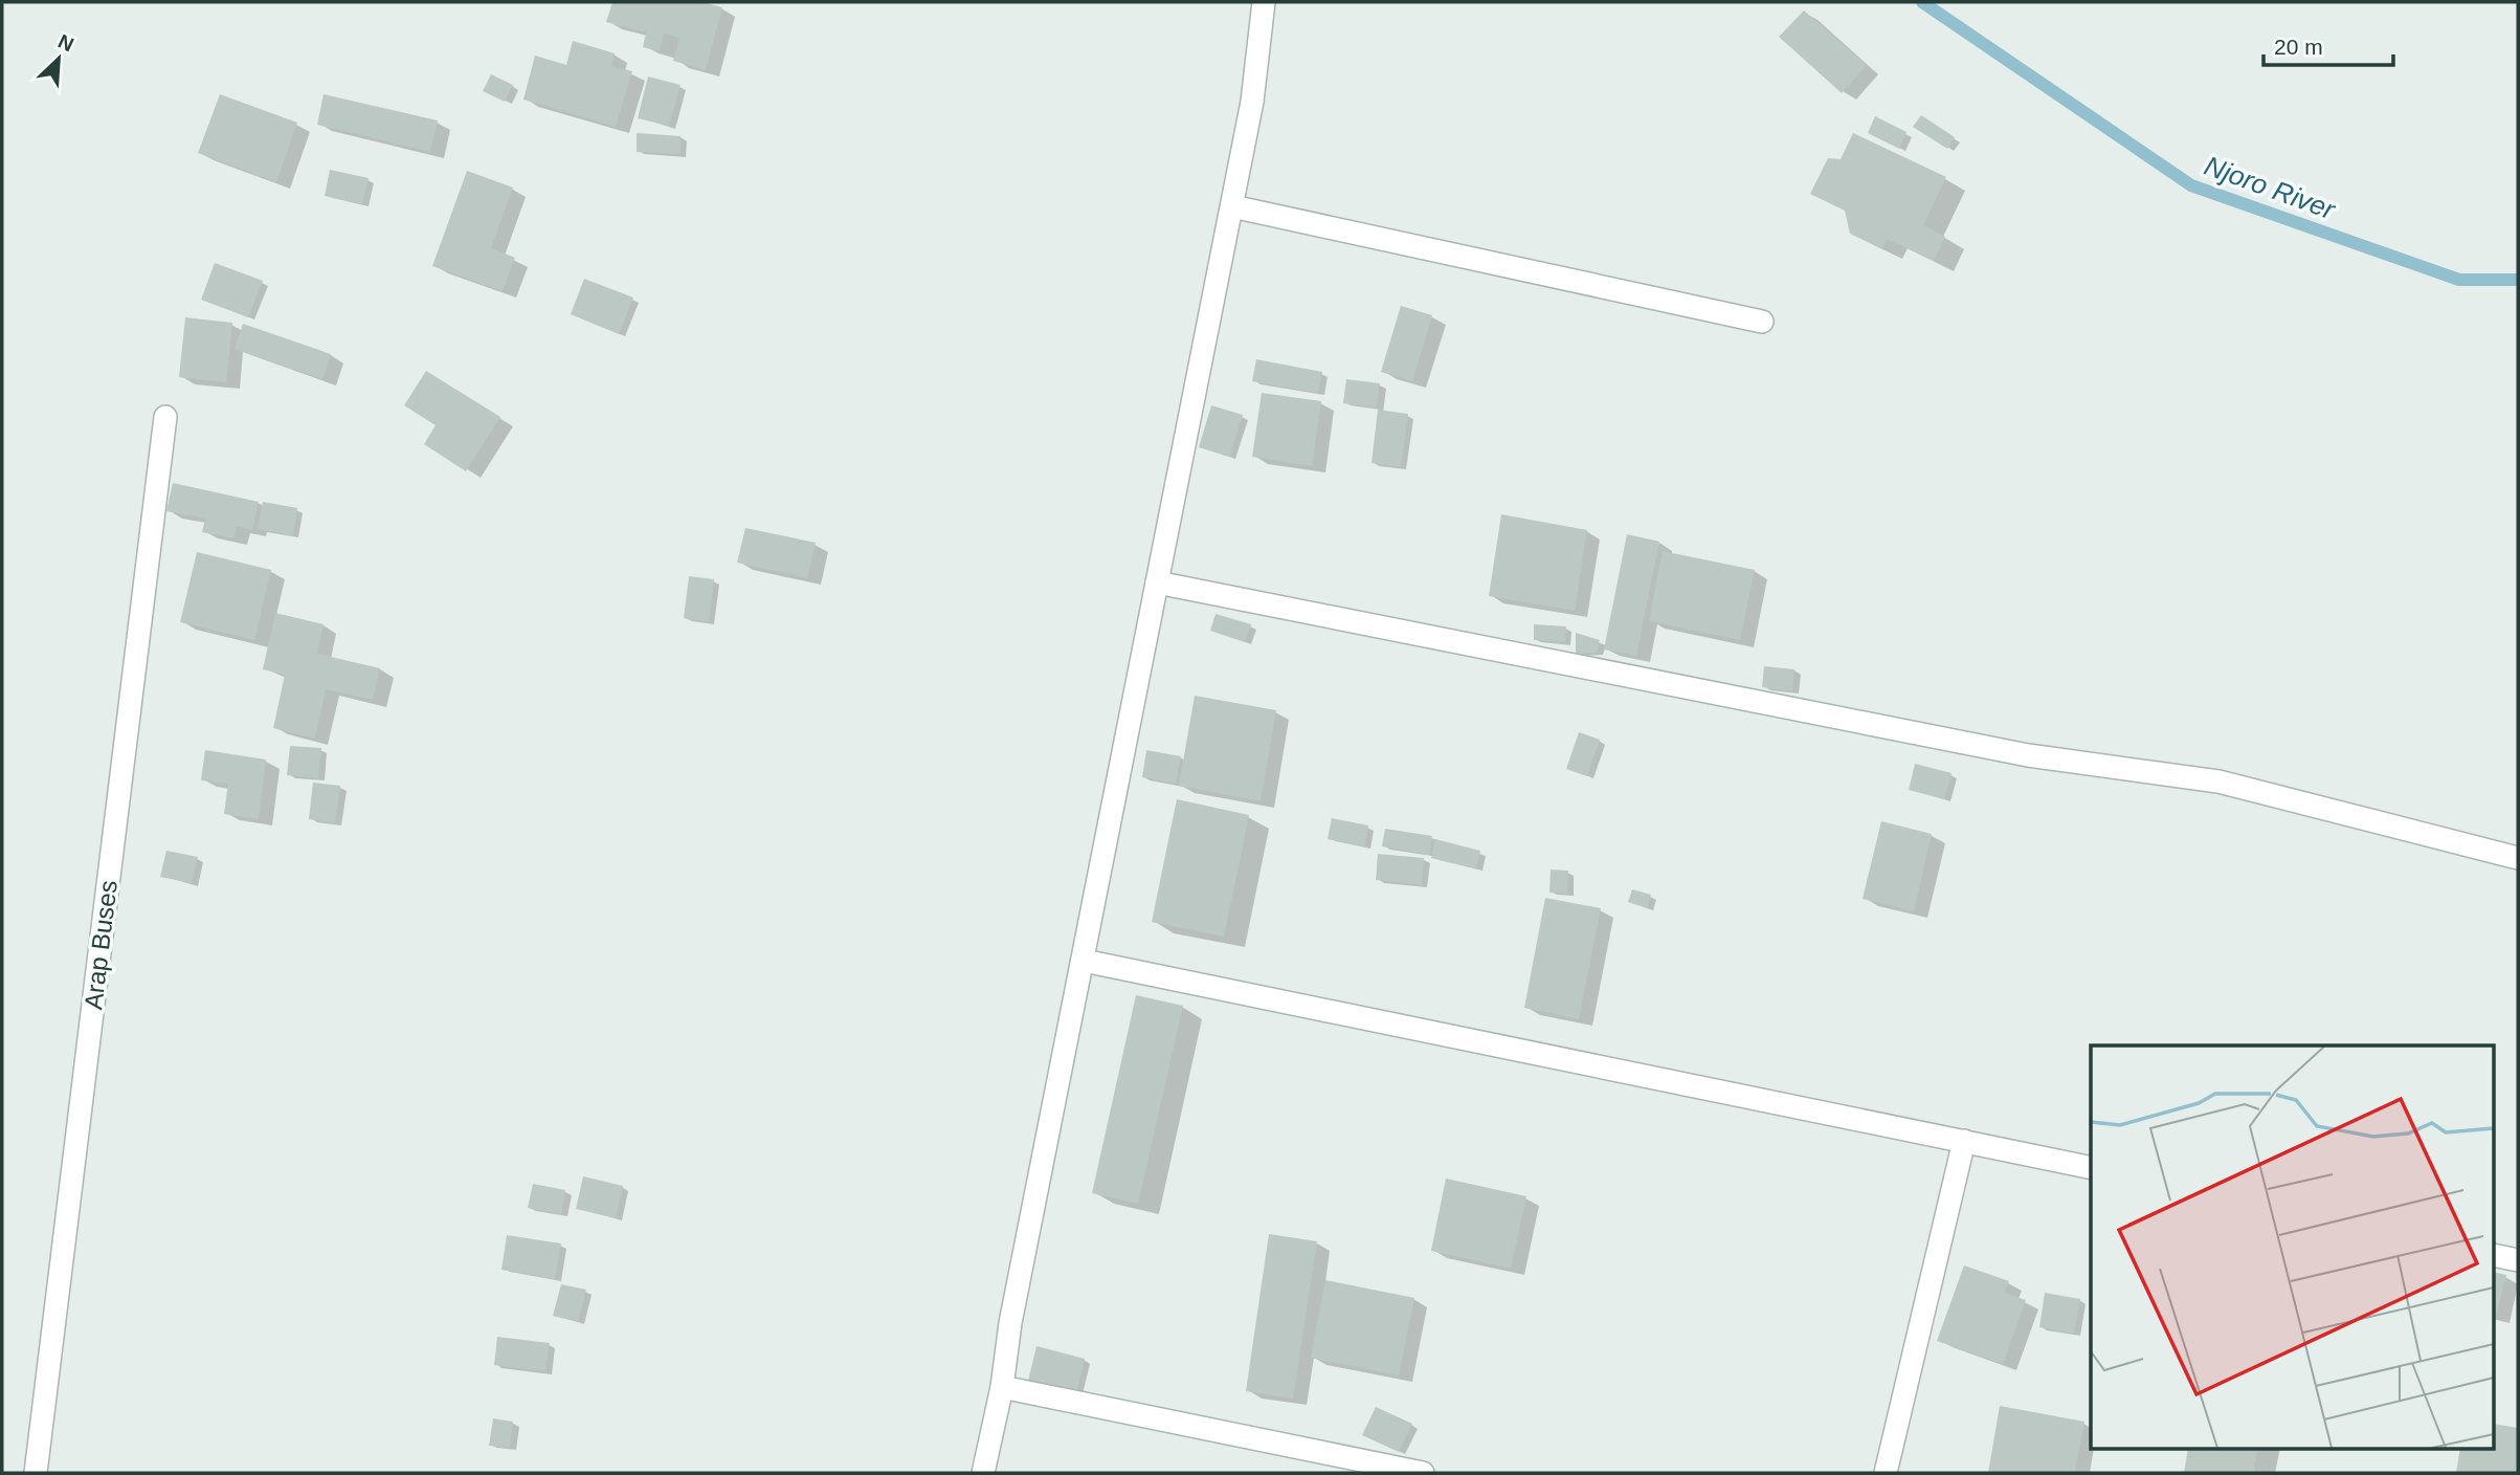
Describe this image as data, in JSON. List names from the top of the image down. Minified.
{"streets":{"street":["Arap Buses"]},"water":["Njoro River"],"scale_bar":"20 m","north":"top right"}
